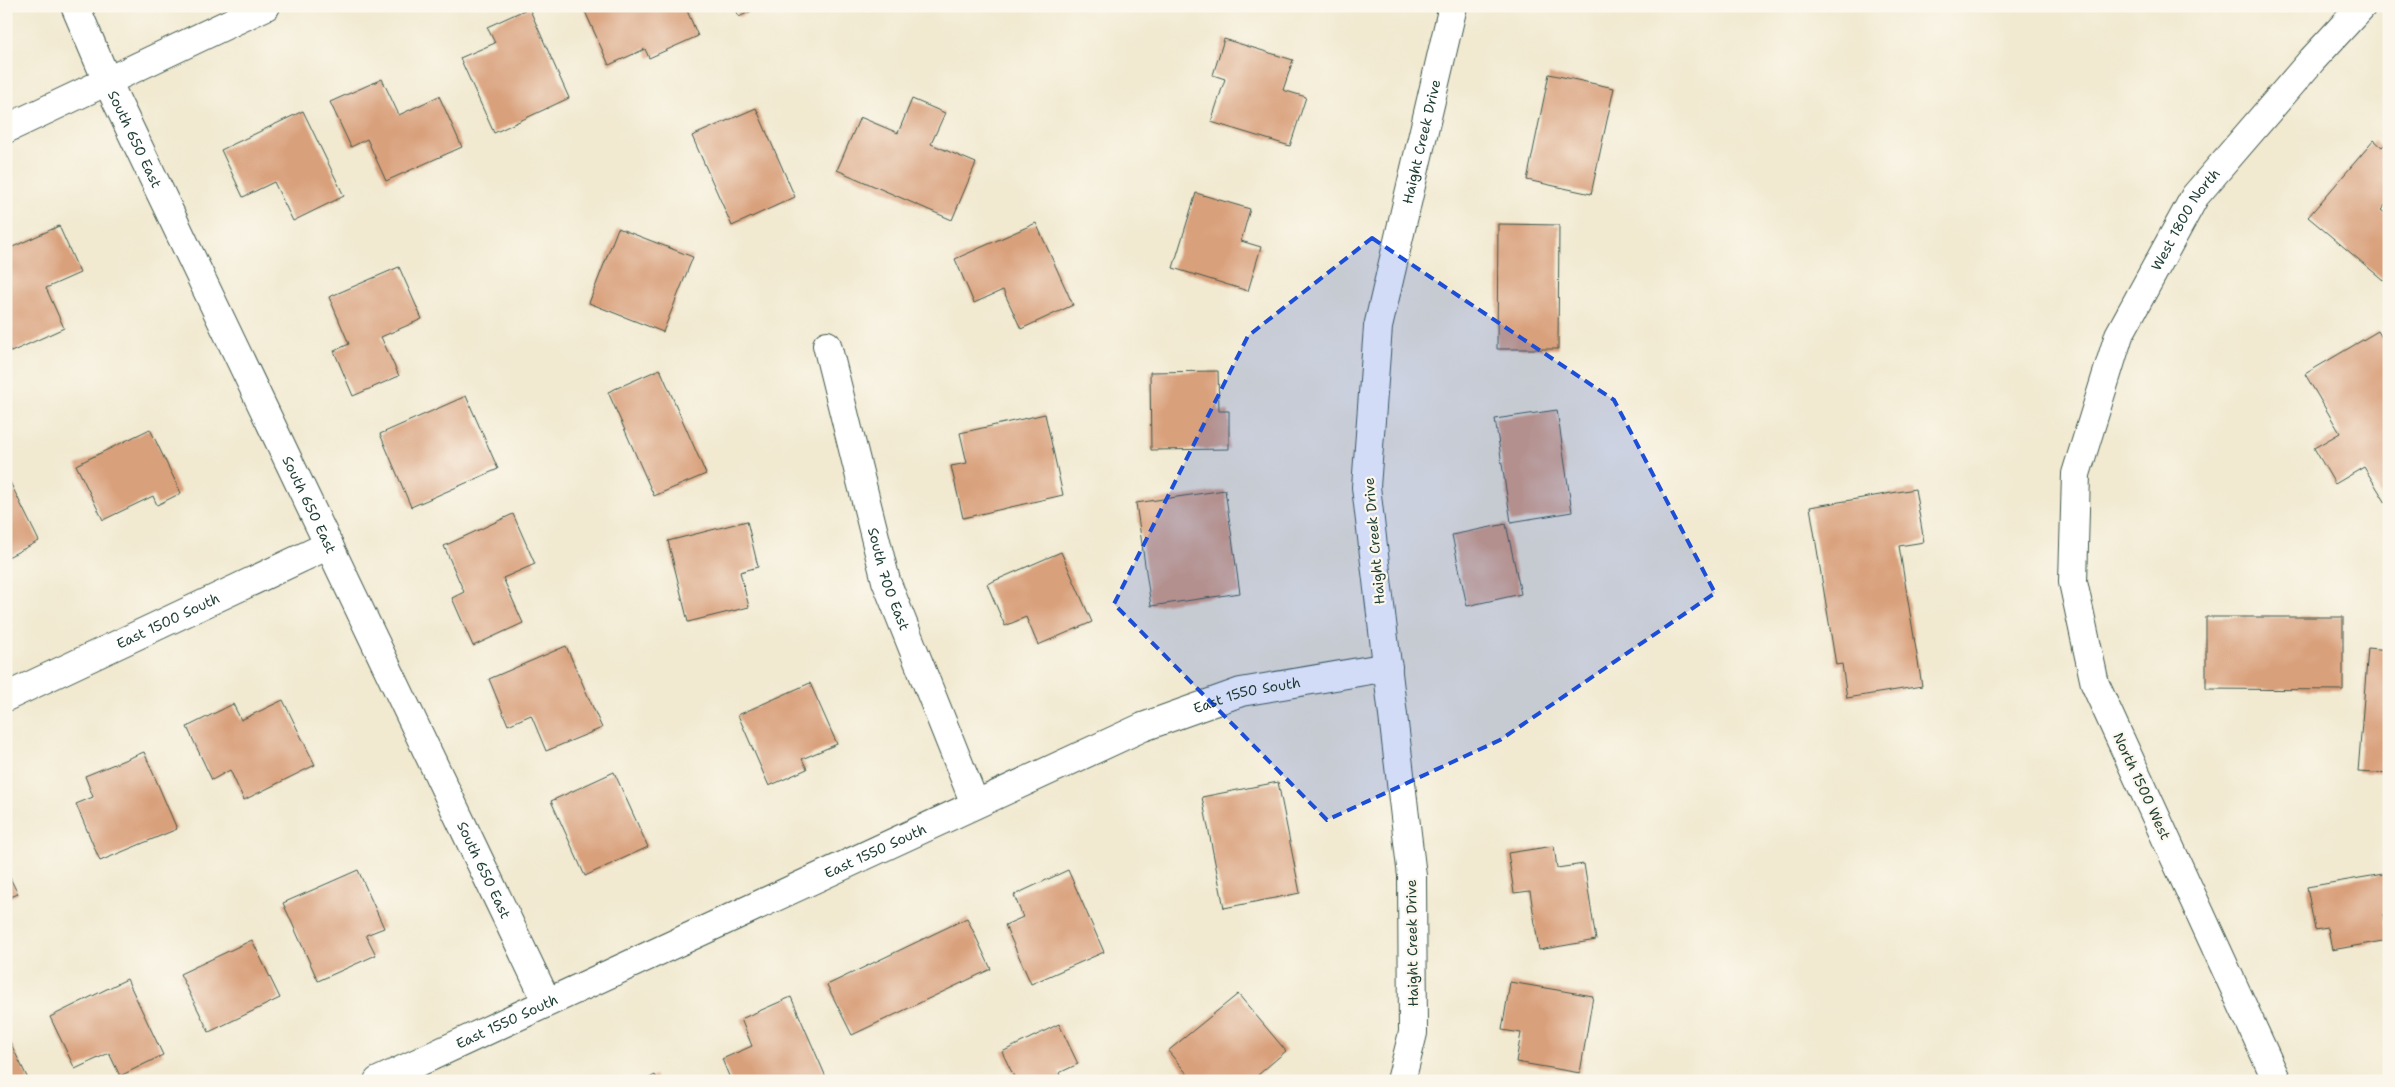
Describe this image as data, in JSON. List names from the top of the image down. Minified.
{"streets":{"street":["South 650 East","Haight Creek Drive","West 1800 North","South 700 East","East 1500 South","East 1550 South","North 1500 West"]},"crossings":[["South 650 East","East 1500 South"],["South 650 East","East 1550 South"],["Haight Creek Drive","East 1550 South"],["West 1800 North","North 1500 West"],["South 700 East","East 1550 South"]]}
